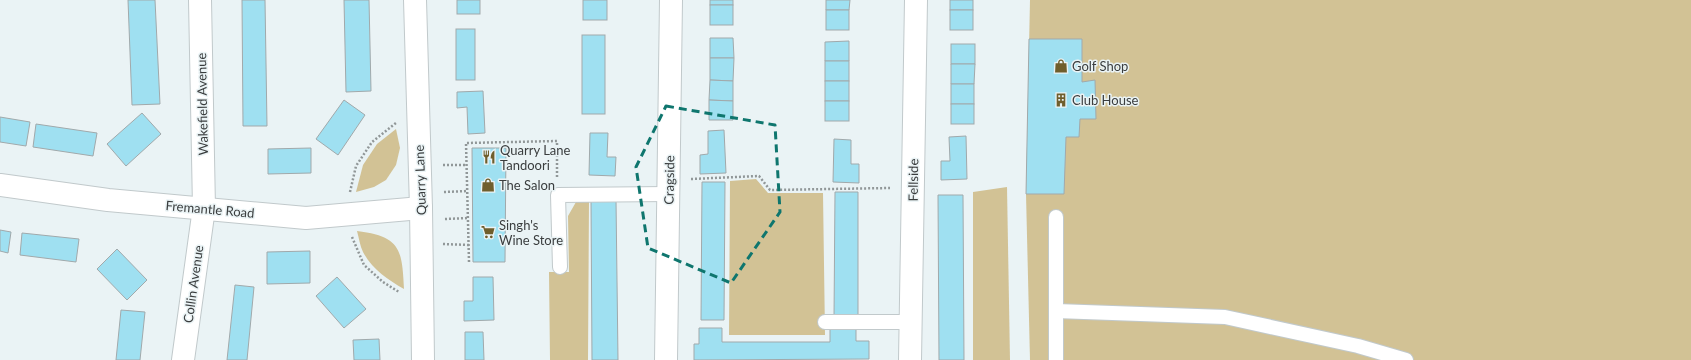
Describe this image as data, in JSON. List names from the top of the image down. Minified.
{"streets":{"street":["Wakefield Avenue","Quarry Lane","Cragside","Fellside","Fremantle Road","Collin Avenue"]},"crossings":[["Wakefield Avenue","Fremantle Road"],["Wakefield Avenue","Collin Avenue"],["Quarry Lane","Fremantle Road"],["Fremantle Road","Collin Avenue"]],"places":{"shop":["Golf Shop","The Salon"],"building":["Club House"],"restaurant":["Quarry Lane Tandoori"],"supermarket":["Singh's Wine Store"]}}
